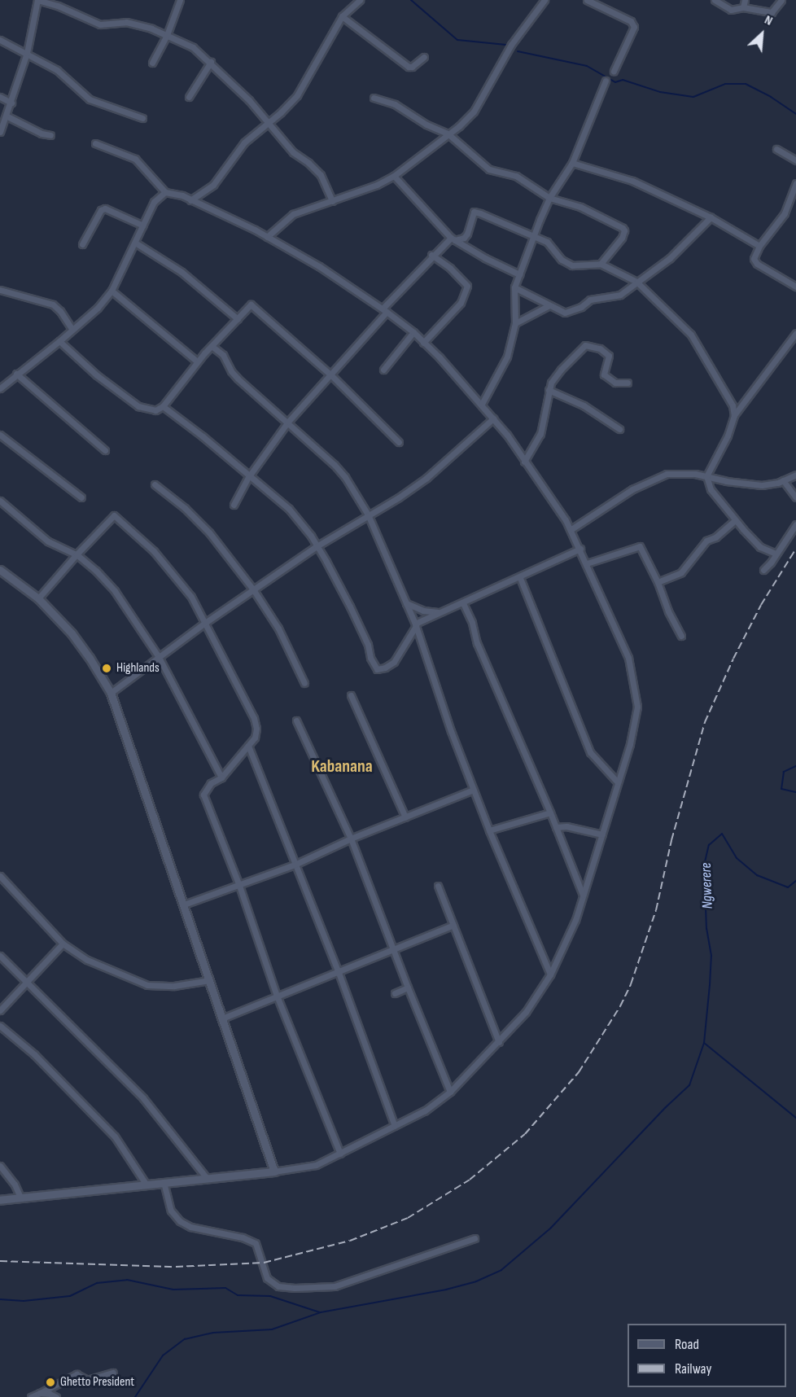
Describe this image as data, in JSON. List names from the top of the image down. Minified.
{"districts":["Kabanana"],"water":["Ngwerere"],"places":["Highlands","Ghetto President"],"legend":["Road","Railway"],"north":"top right"}
